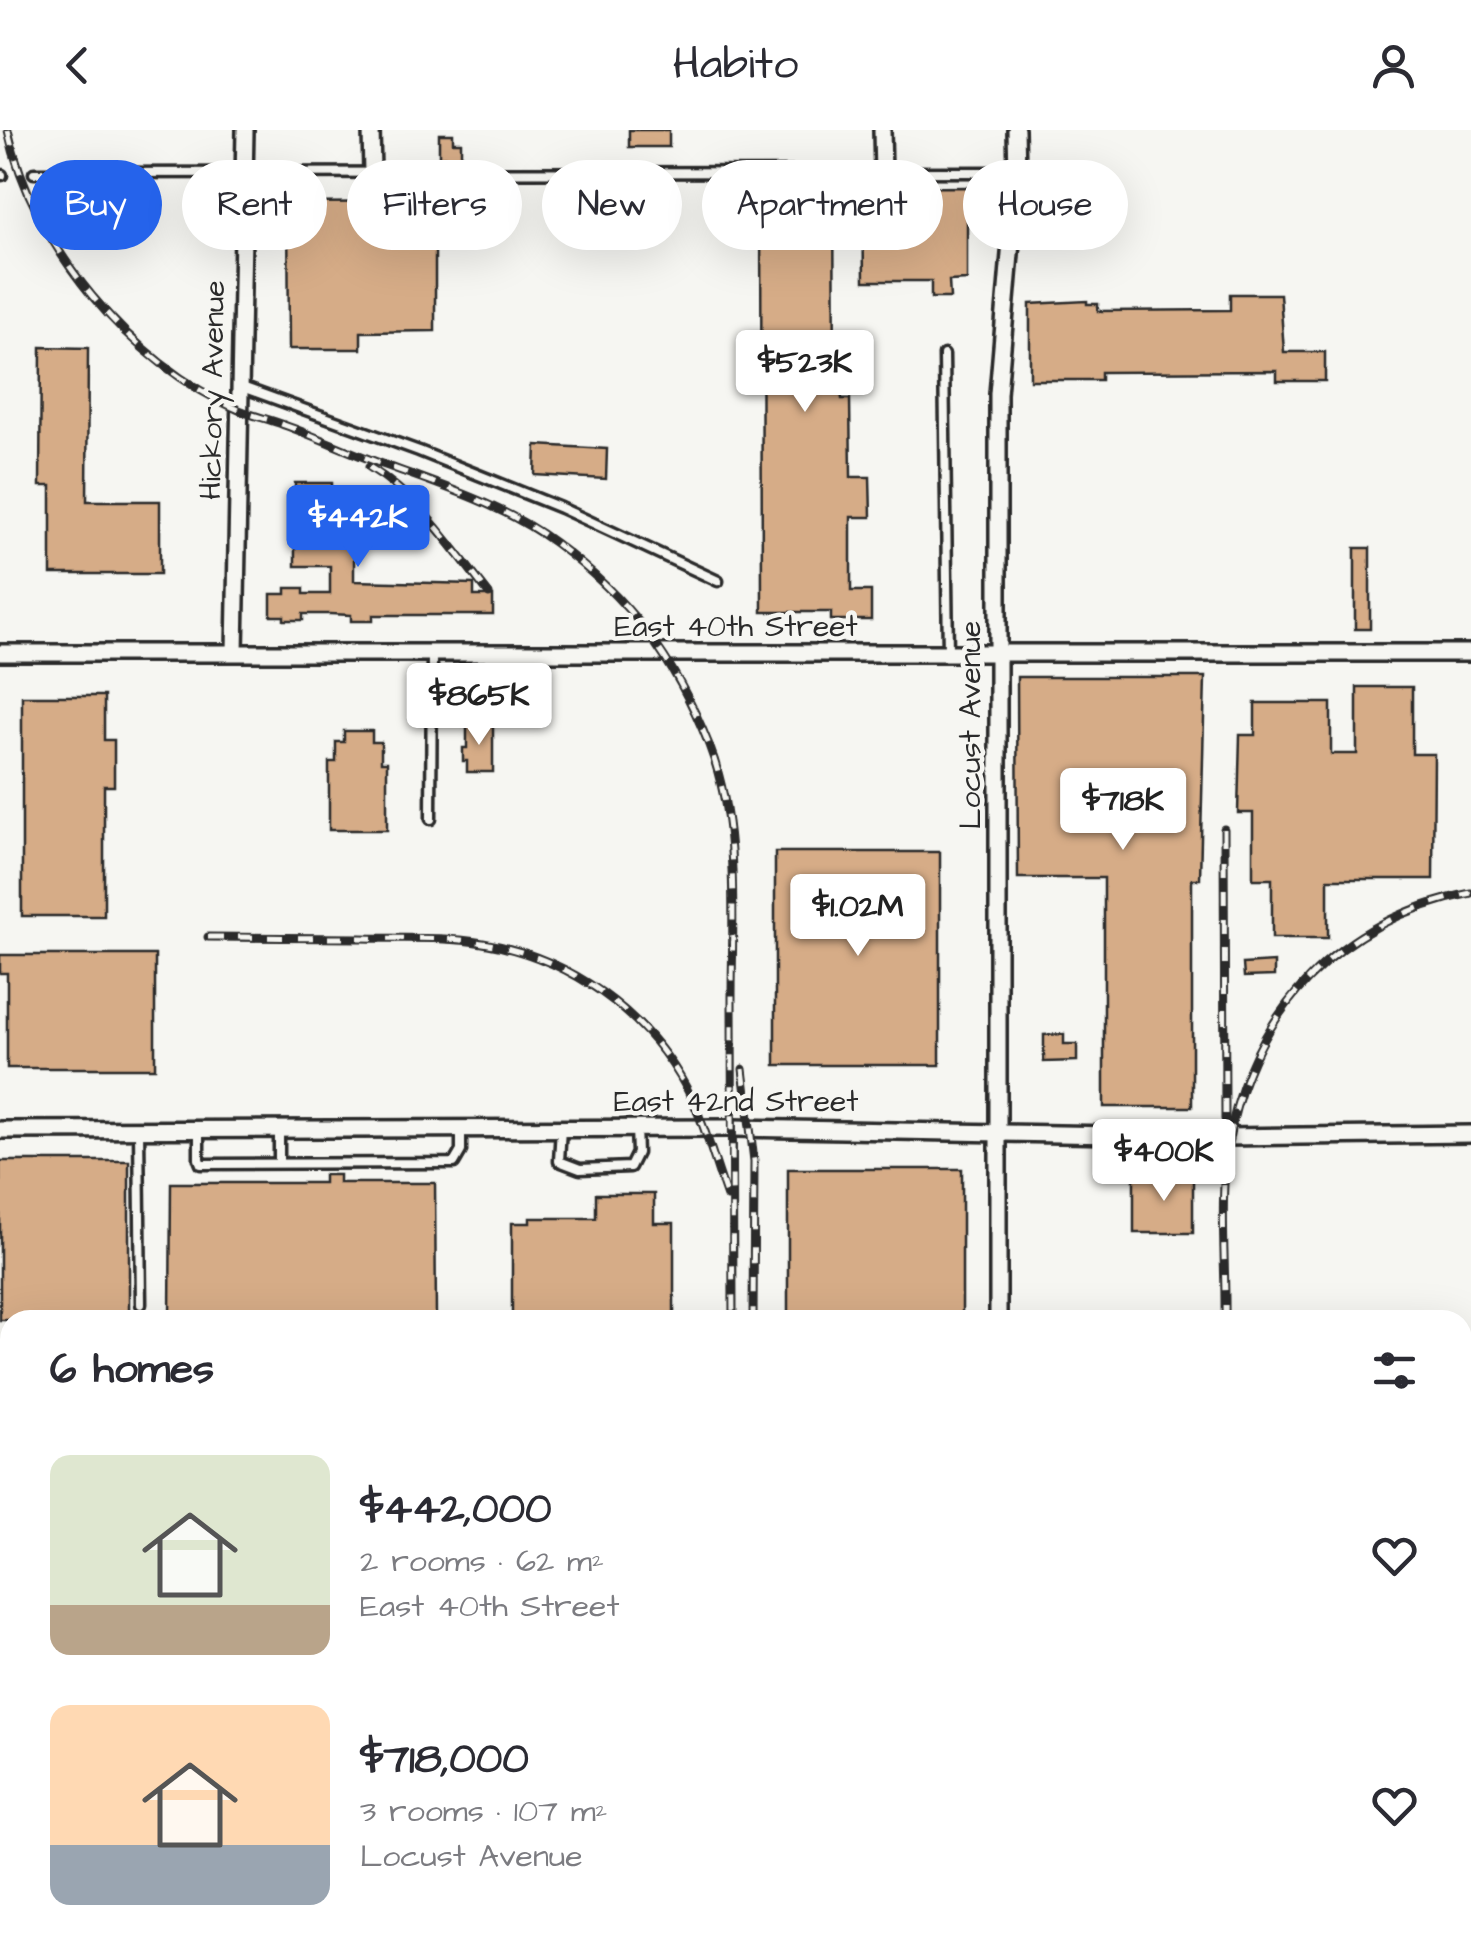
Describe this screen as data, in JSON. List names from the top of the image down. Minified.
{"streets":{"street":["Hickory Avenue","East 40th Street","Locust Avenue","East 42nd Street"]},"crossings":[["Hickory Avenue","East 40th Street"],["East 40th Street","Locust Avenue"],["Locust Avenue","East 42nd Street"]],"page":{"header":"Habito","chip":["Buy","Rent","Filters","New","Apartment","House"],"price":["$523K","$442K","$865K","$718K","$1.02M","$400K"],"heading":"6 homes","list":[{"name":"$442,000","note":"2 rooms · 62 m² · East 40th Street"},{"name":"$718,000","note":"3 rooms · 107 m² · Locust Avenue"}]}}
